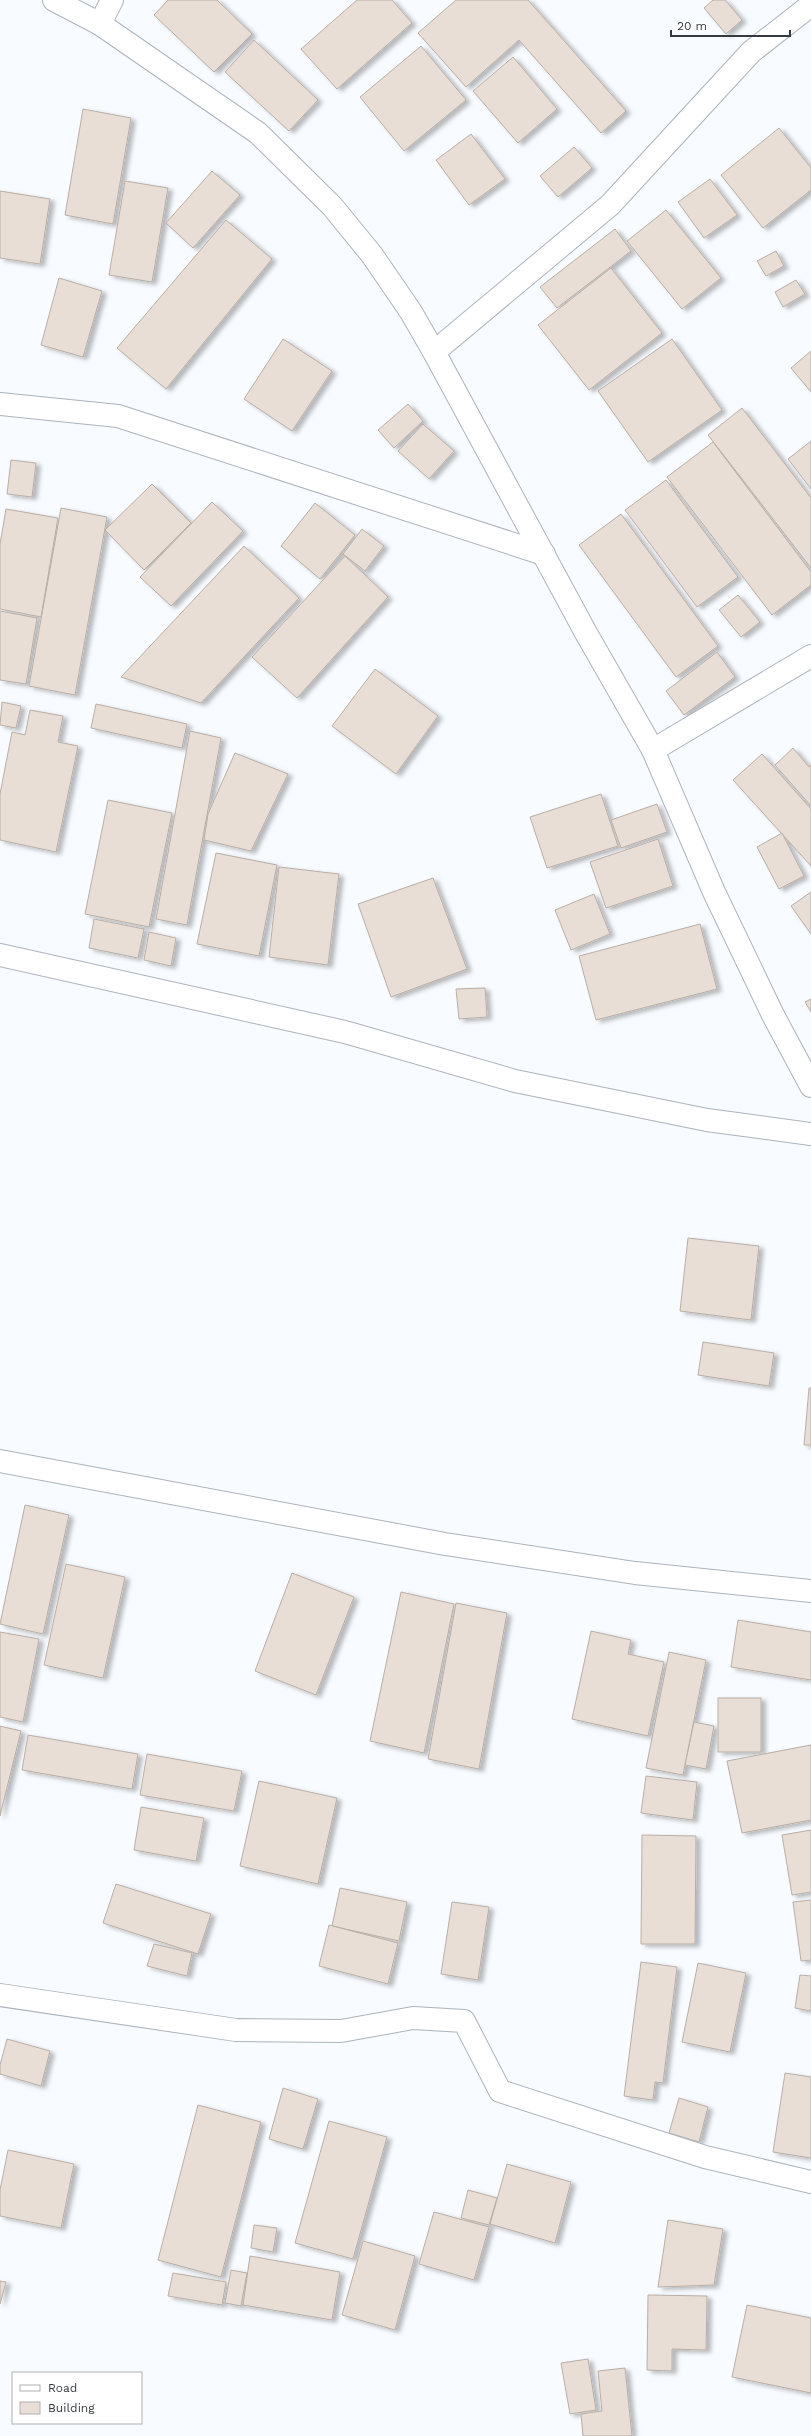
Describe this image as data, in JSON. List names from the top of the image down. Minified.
{"legend":["Road","Building"],"scale_bar":"20 m"}
